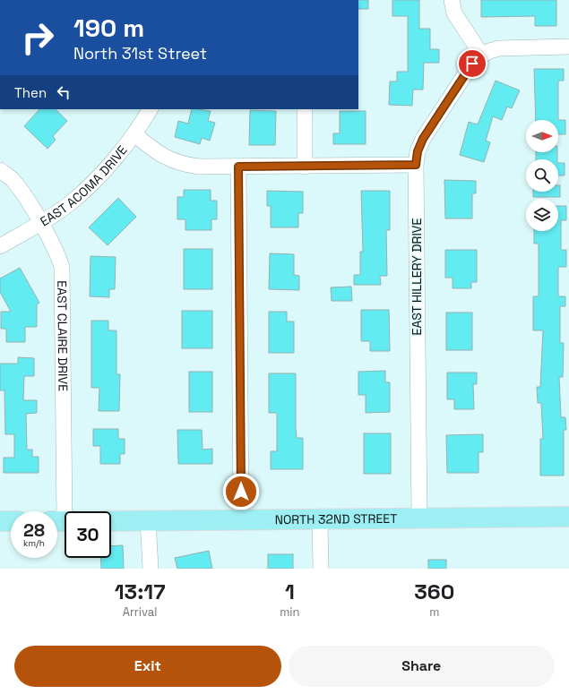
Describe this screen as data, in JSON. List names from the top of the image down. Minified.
{"streets":{"main road":["NORTH 32ND STREET"],"street":["EAST ACOMA DRIVE","EAST HILLERY DRIVE","EAST CLAIRE DRIVE"]},"crossings":[["EAST ACOMA DRIVE","EAST CLAIRE DRIVE"],["EAST HILLERY DRIVE","NORTH 32ND STREET"]],"north":"right","page":{"turn":["190 m","North 31st Street"],"then":"Then","speed":"28 km/h","limit":"30","eta":["13:17","Arrival","1","min","360","m"],"buttons":["Exit","Share"]}}
